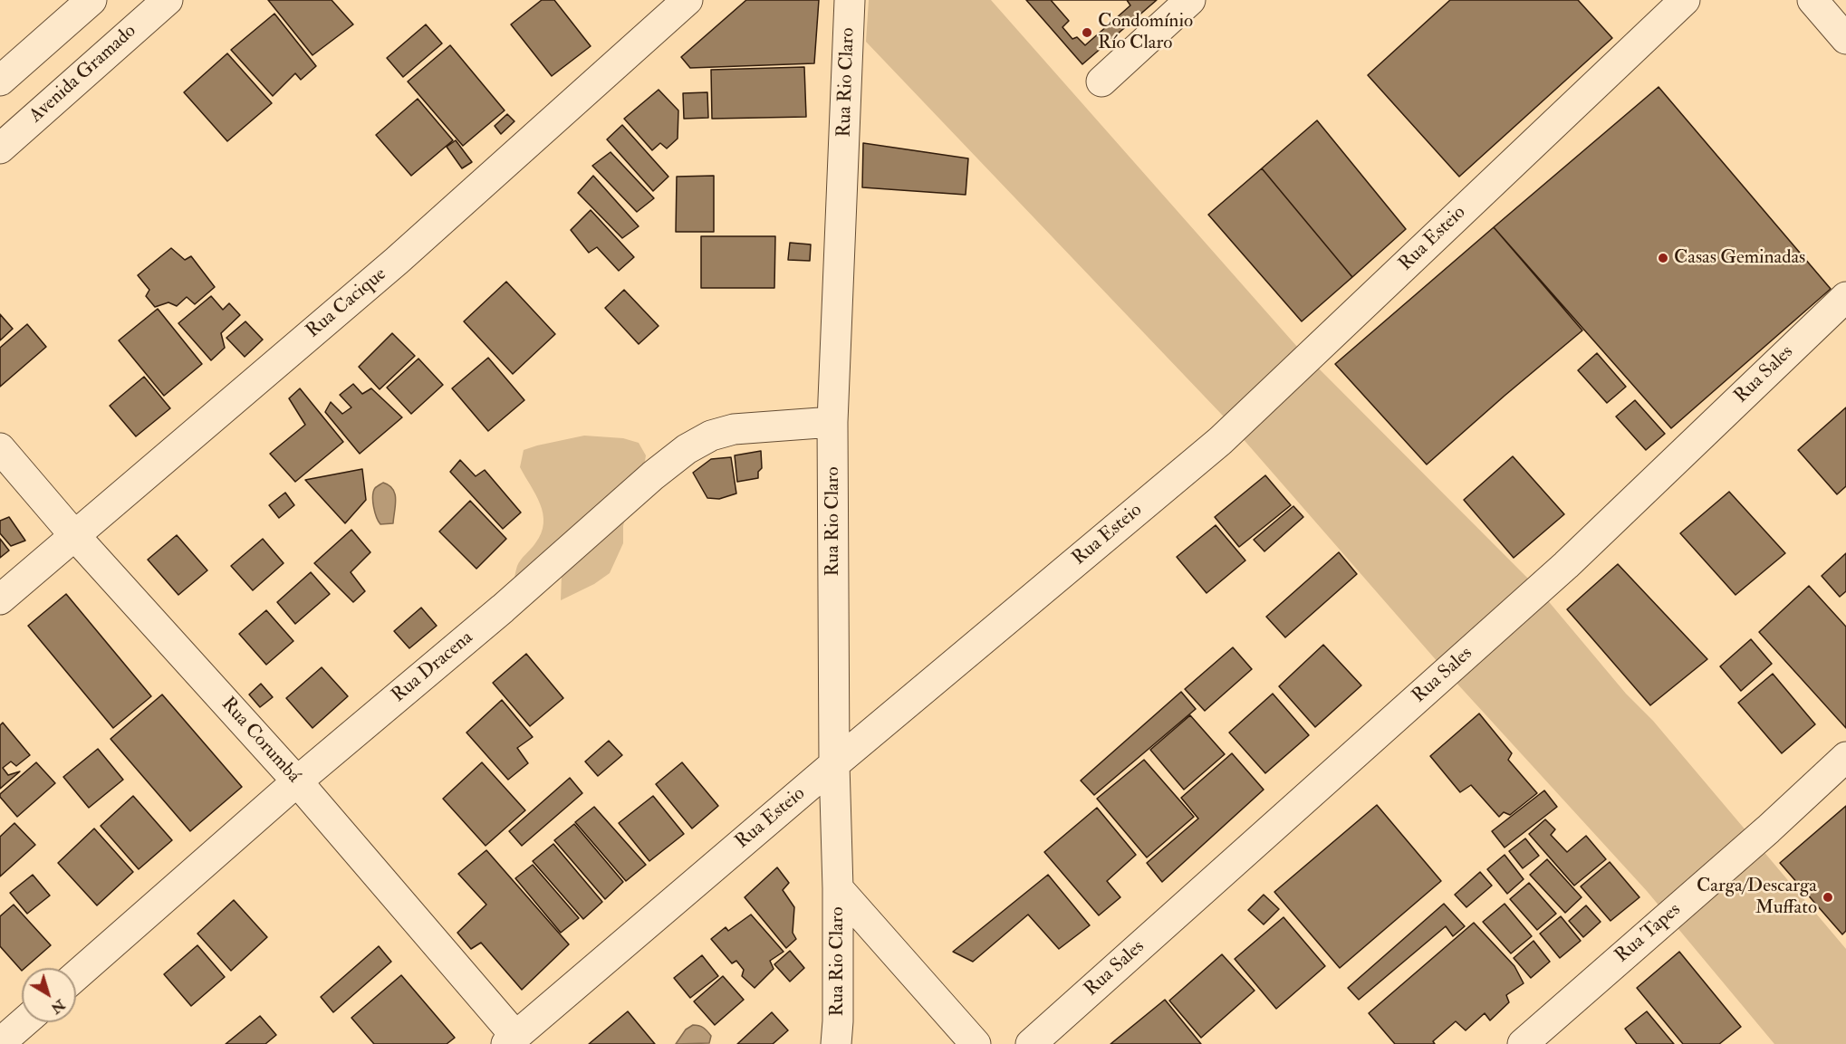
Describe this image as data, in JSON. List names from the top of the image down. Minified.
{"streets":{"street":["Avenida Gramado","Rua Rio Claro","Rua Esteio","Rua Cacique","Rua Sales","Rua Dracena","Rua Corumbá","Rua Tapes"]},"crossings":[["Rua Rio Claro","Rua Esteio"],["Rua Rio Claro","Rua Dracena"],["Rua Esteio","Rua Corumbá"],["Rua Cacique","Rua Corumbá"],["Rua Dracena","Rua Corumbá"]],"places":["Condomínio Río Claro","Casas Geminadas","Carga/Descarga Muffato"],"north":"bottom right"}
